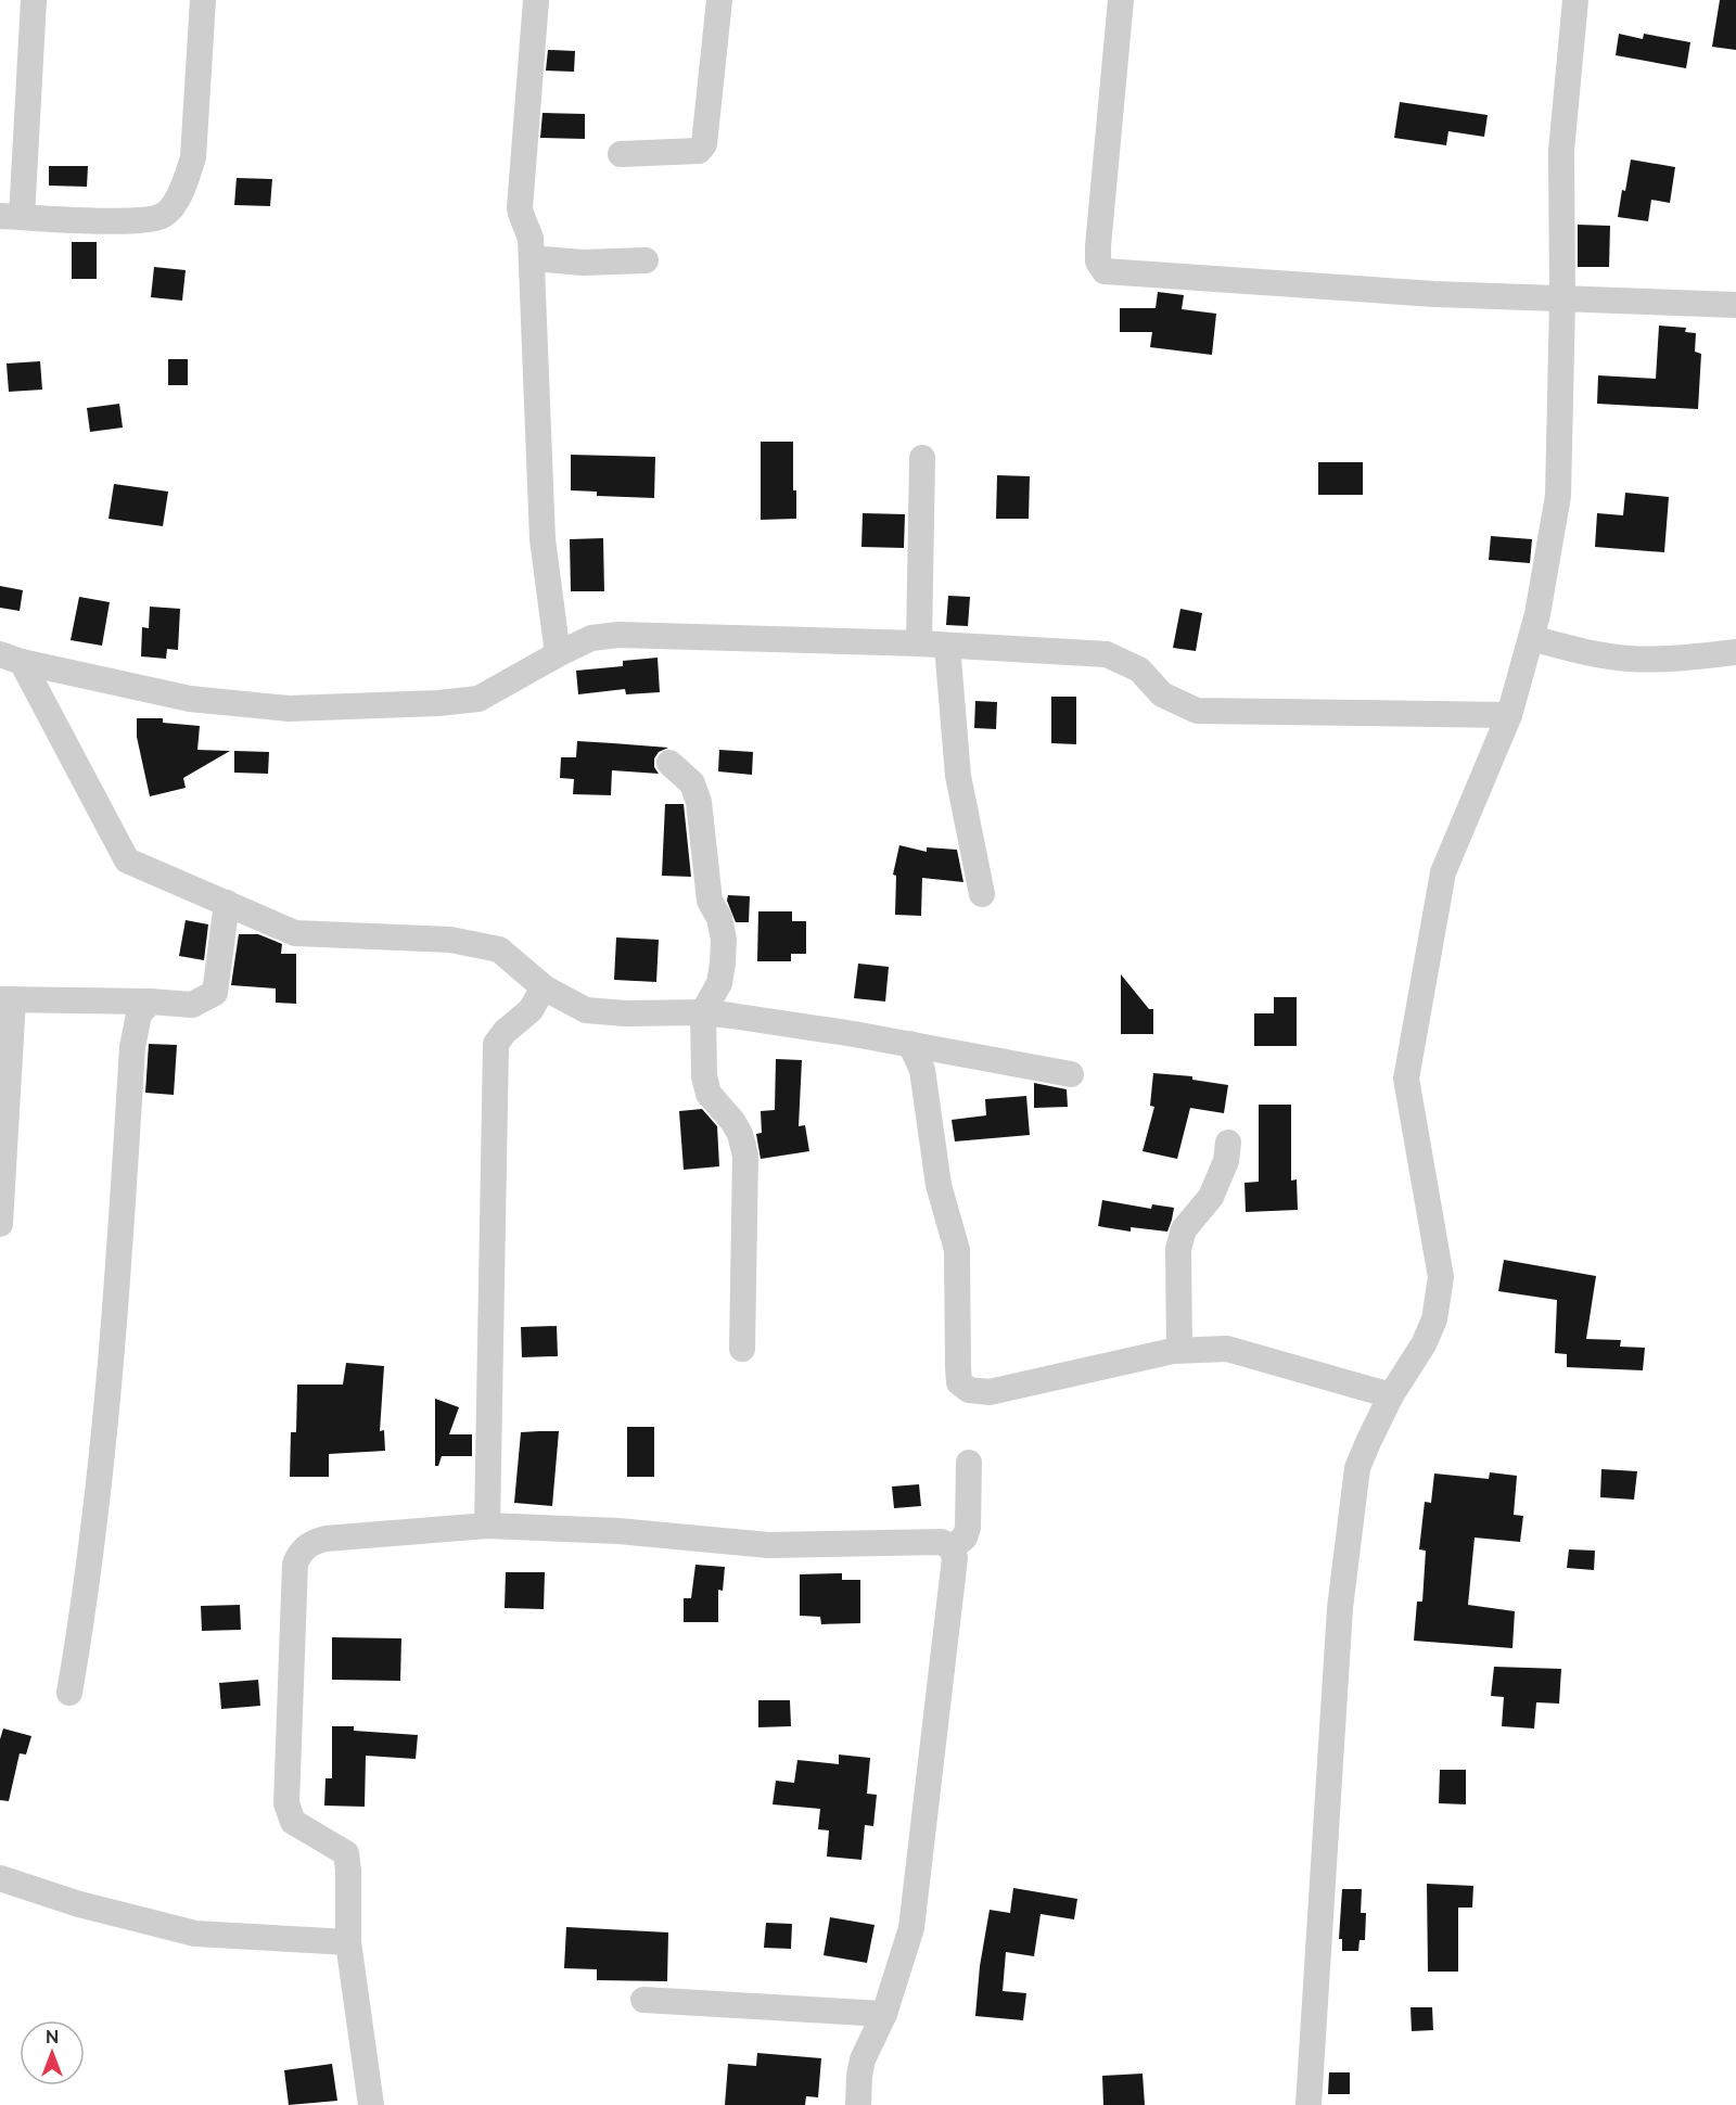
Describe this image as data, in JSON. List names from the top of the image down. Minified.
{"north":"top"}
